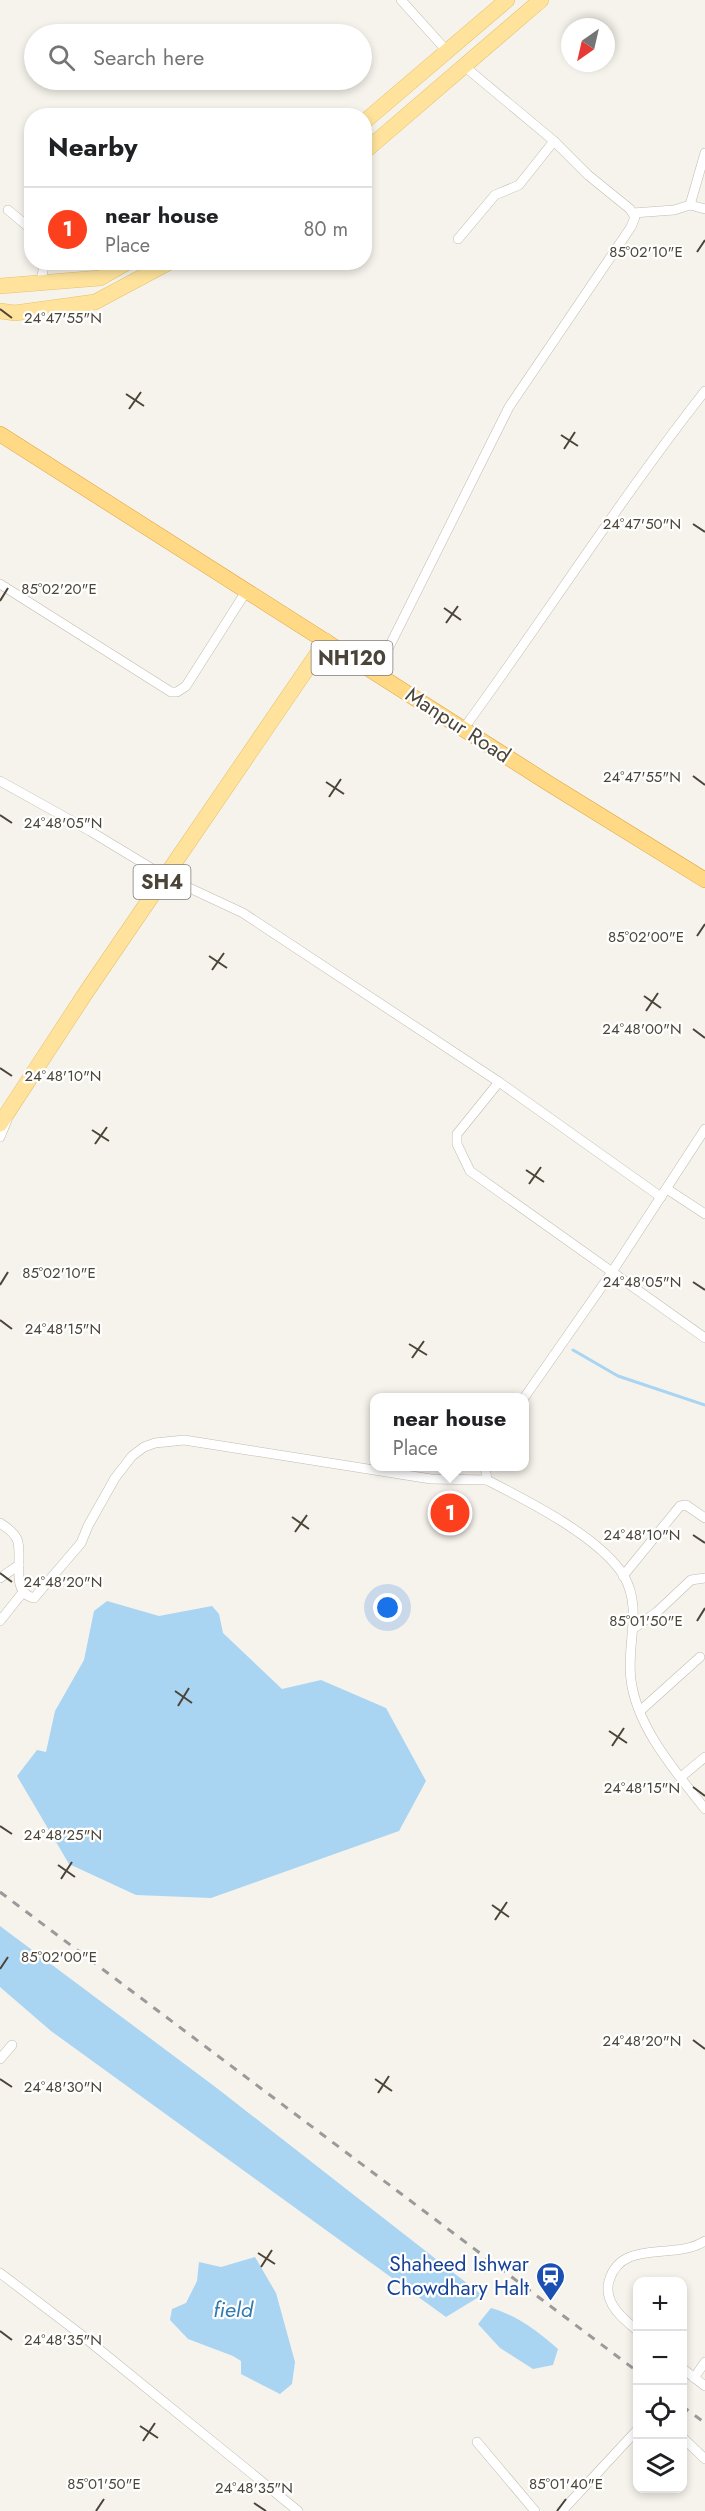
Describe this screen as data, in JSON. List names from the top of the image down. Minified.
{"streets":{"highway":["NH120","Manpur Road"],"main road":["SH4"]},"crossings":[["Manpur Road","SH4"]],"water":["field"],"places":{"station":["Shaheed Ishwar Chowdhary Halt"]},"north":"bottom left","page":{"search":"Search here","heading":"Nearby","list":[{"mark":"1","name":"near house","note":"Place","value":"80 m"}],"popup":["near house","Place"],"pins":"1","map_buttons":["+","−"]},"coordinates":["85°02'10\"E","24°47'55\"N","24°47'50\"N","85°02'20\"E","24°48'05\"N","85°02'00\"E","24°48'00\"N","24°48'10\"N","24°48'15\"N","24°48'20\"N","85°01'50\"E","24°48'25\"N","24°48'30\"N","24°48'35\"N","85°01'40\"E"]}
